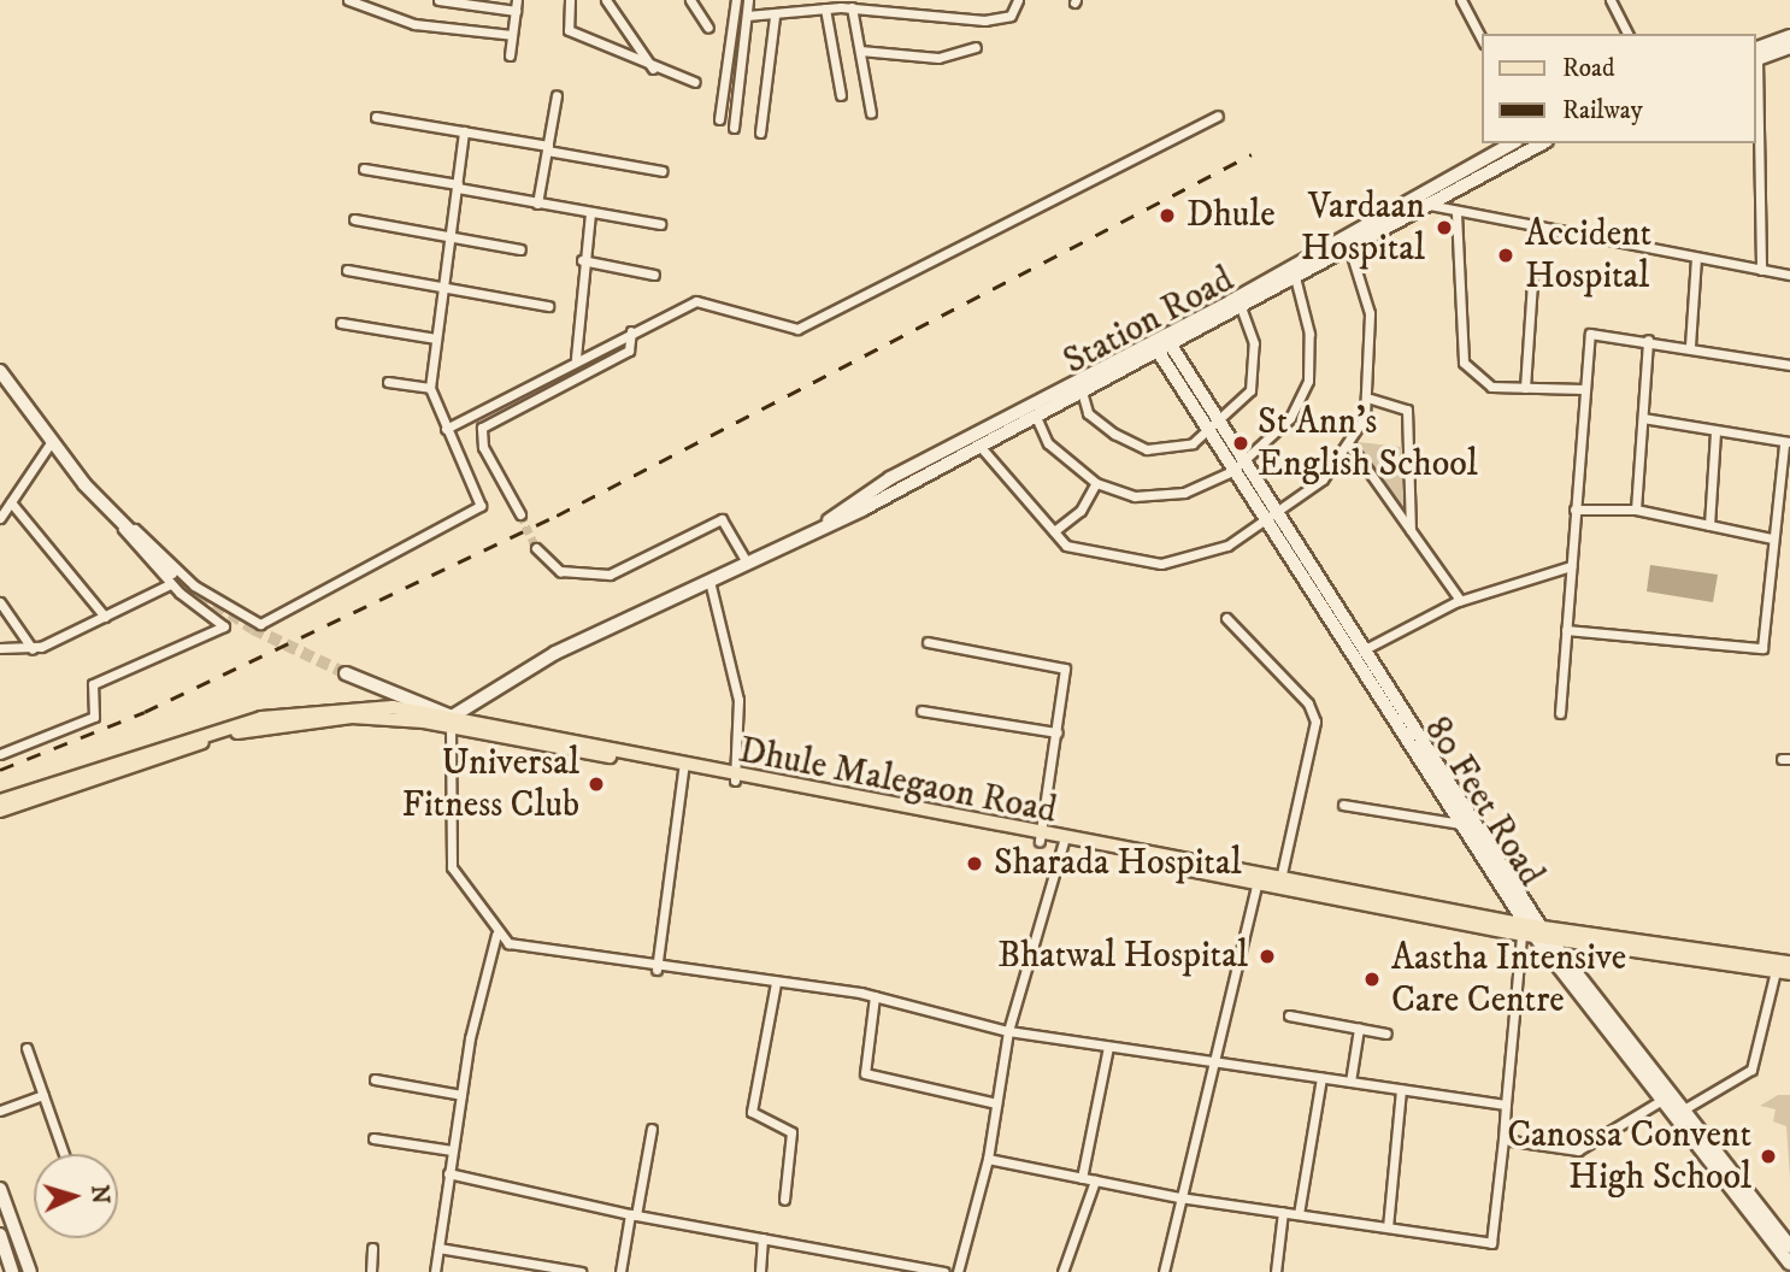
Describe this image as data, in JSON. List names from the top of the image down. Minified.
{"streets":{"main road":["Station Road","Dhule Malegaon Road","80 Feet Road"]},"crossings":[["Station Road","Dhule Malegaon Road"],["Station Road","80 Feet Road"],["Dhule Malegaon Road","80 Feet Road"]],"places":["Dhule","Vardaan Hospital","Accident Hospital","St Ann's English School","Universal Fitness Club","Sharada Hospital","Bhatwal Hospital","Aastha Intensive Care Centre","Canossa Convent High School"],"legend":["Road","Railway"],"north":"right"}
